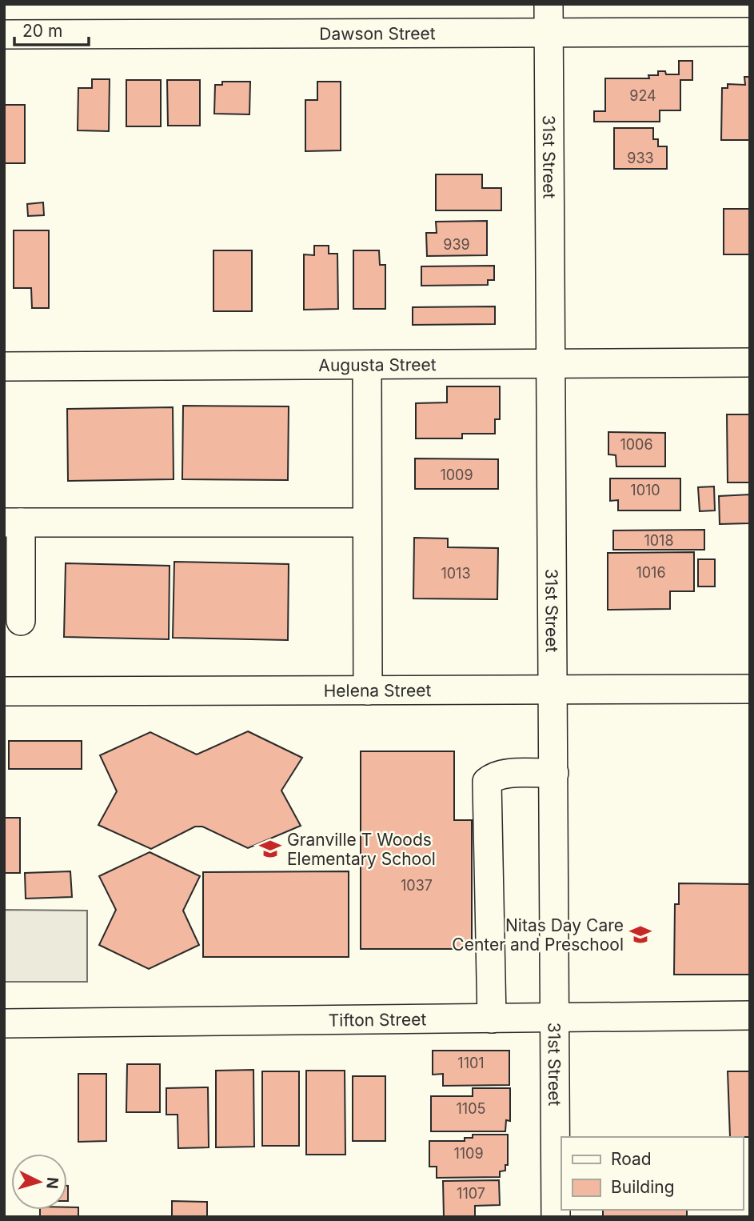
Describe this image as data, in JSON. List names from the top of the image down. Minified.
{"streets":{"street":["Dawson Street","31st Street","Augusta Street","Helena Street","Tifton Street"]},"crossings":[["Dawson Street","31st Street"],["31st Street","Augusta Street"],["31st Street","Helena Street"],["31st Street","Tifton Street"]],"places":{"school or university":["Granville T Woods Elementary School","Nitas Day Care Center and Preschool"]},"house_numbers":["924","933","939","1006","1009","1010","1018","1016","1013","1037","1101","1105","1109","1107"],"legend":["Road","Building"],"scale_bar":"20 m","north":"right"}
